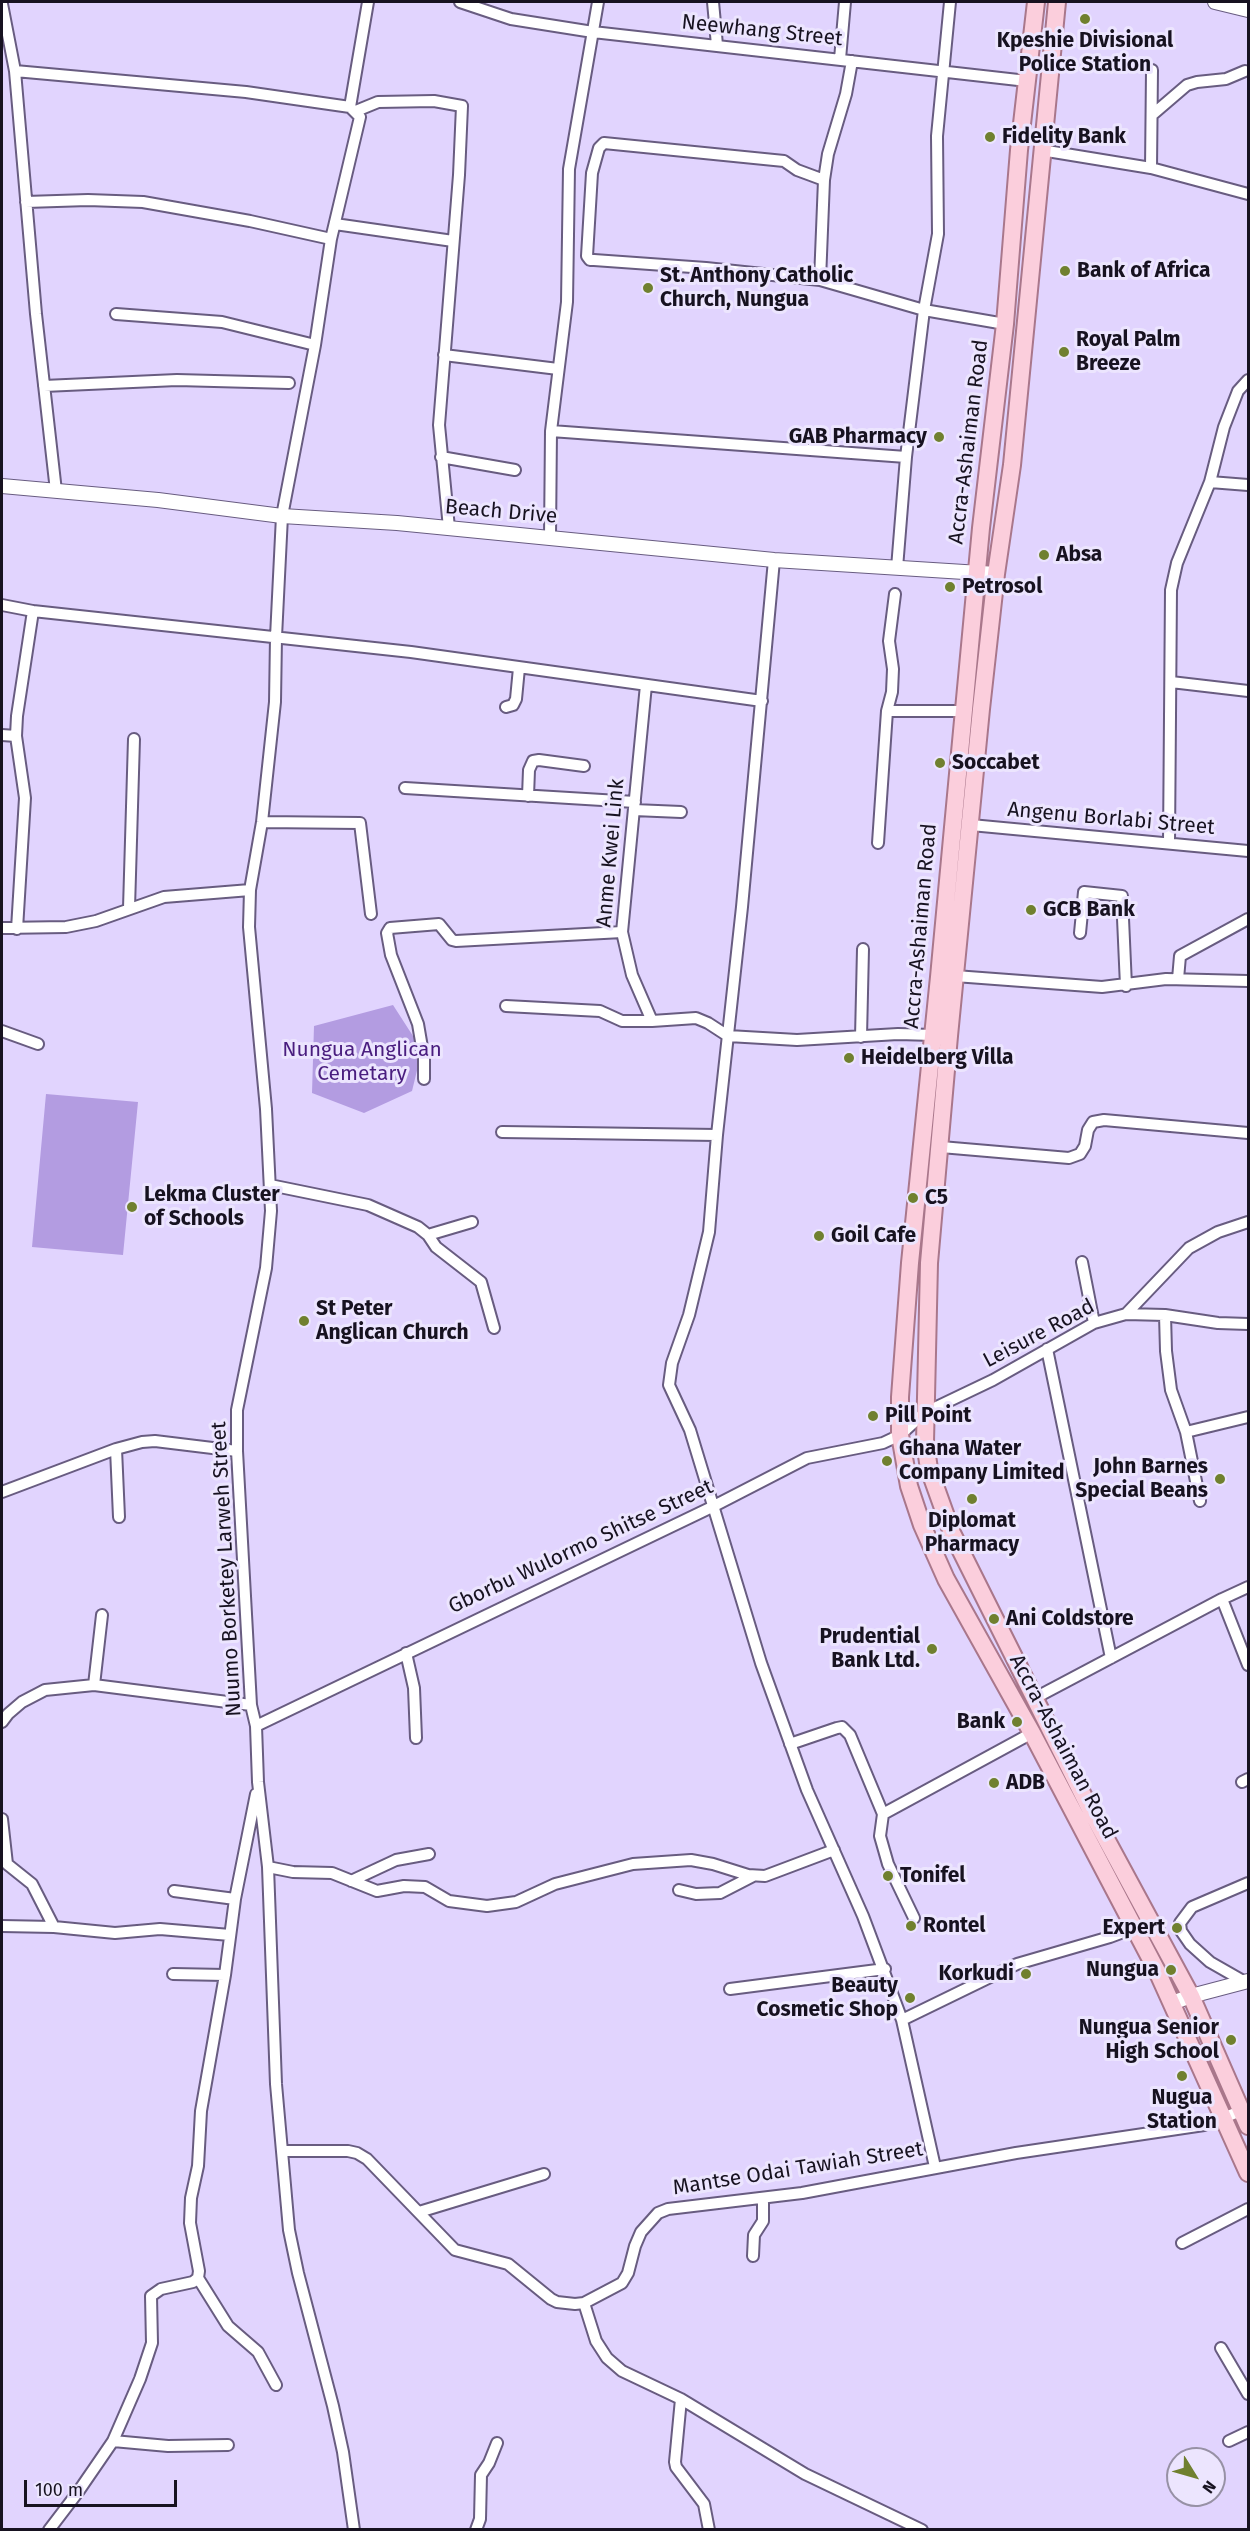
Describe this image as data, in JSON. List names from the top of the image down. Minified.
{"streets":{"main road":["Accra-Ashaiman Road"],"street":["Neewhang Street","Beach Drive","Angenu Borlabi Street","Anme Kwei Link","Leisure Road","Gborbu Wulormo Shitse Street","Nuumo Borketey Larweh Street","Mantse Odai Tawiah Street"]},"crossings":[["Neewhang Street","Accra-Ashaiman Road"],["Accra-Ashaiman Road","Beach Drive"],["Accra-Ashaiman Road","Angenu Borlabi Street"],["Accra-Ashaiman Road","Leisure Road"],["Accra-Ashaiman Road","Gborbu Wulormo Shitse Street"],["Accra-Ashaiman Road","Mantse Odai Tawiah Street"],["Beach Drive","Nuumo Borketey Larweh Street"],["Leisure Road","Gborbu Wulormo Shitse Street"],["Gborbu Wulormo Shitse Street","Nuumo Borketey Larweh Street"]],"parks":["Nungua Anglican Cemetary"],"places":["Kpeshie Divisional Police Station","Fidelity Bank","Bank of Africa","St. Anthony Catholic Church, Nungua","Royal Palm Breeze","GAB Pharmacy","Absa","Petrosol","Soccabet","GCB Bank","Heidelberg Villa","C5","Lekma Cluster of Schools","Goil Cafe","St Peter Anglican Church","Pill Point","Ghana Water Company Limited","John Barnes Special Beans","Diplomat Pharmacy","Ani Coldstore","Prudential Bank Ltd.","Bank","ADB","Tonifel","Rontel","Expert","Nungua","Korkudi","Beauty Cosmetic Shop","Nungua Senior High School","Nugua Station"],"scale_bar":"100 m","north":"bottom right"}
